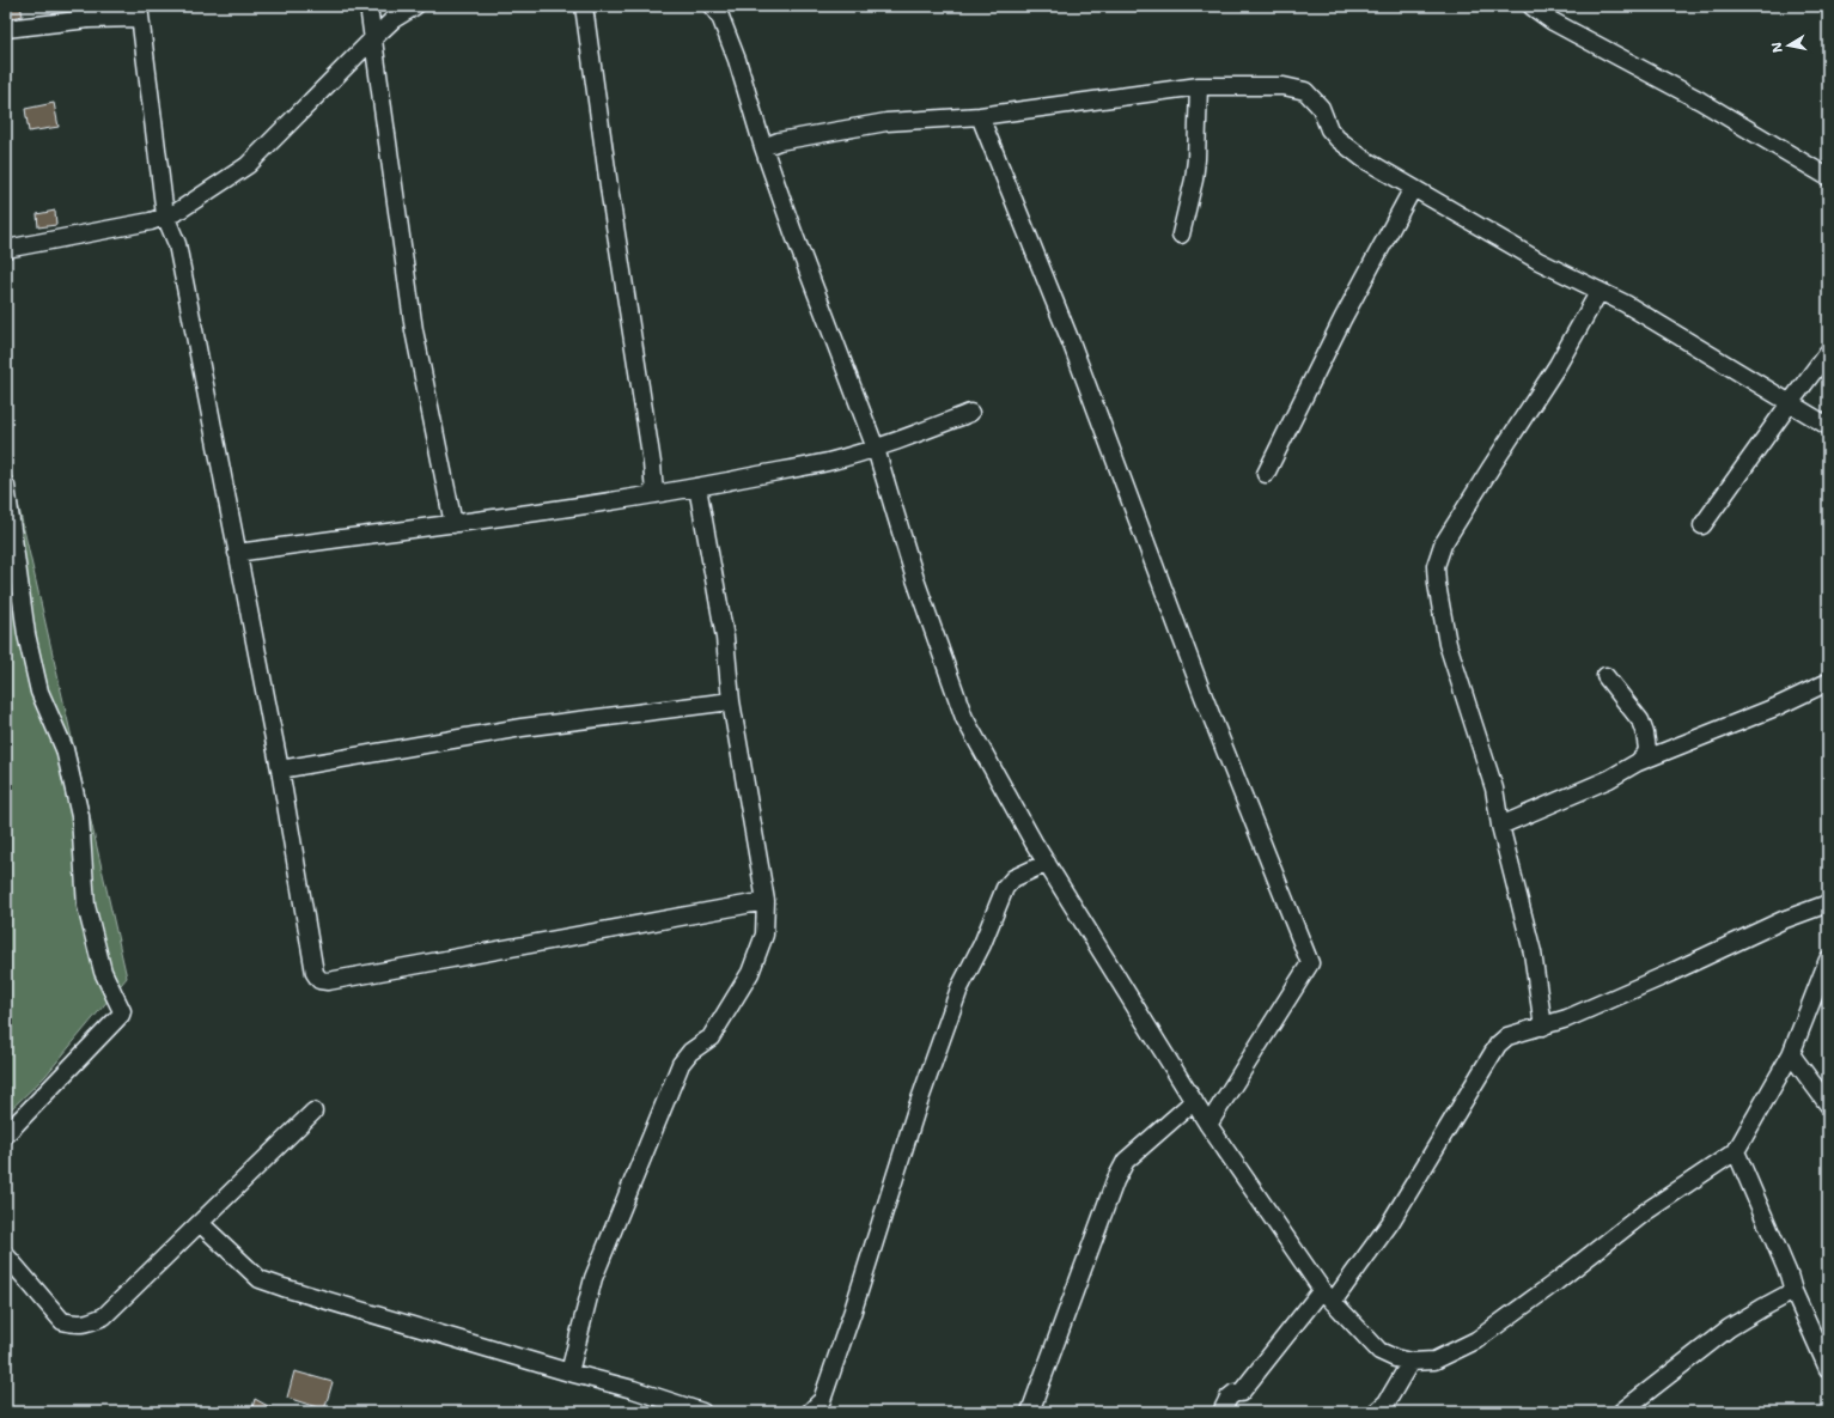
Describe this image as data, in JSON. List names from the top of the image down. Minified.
{"north":"left"}
